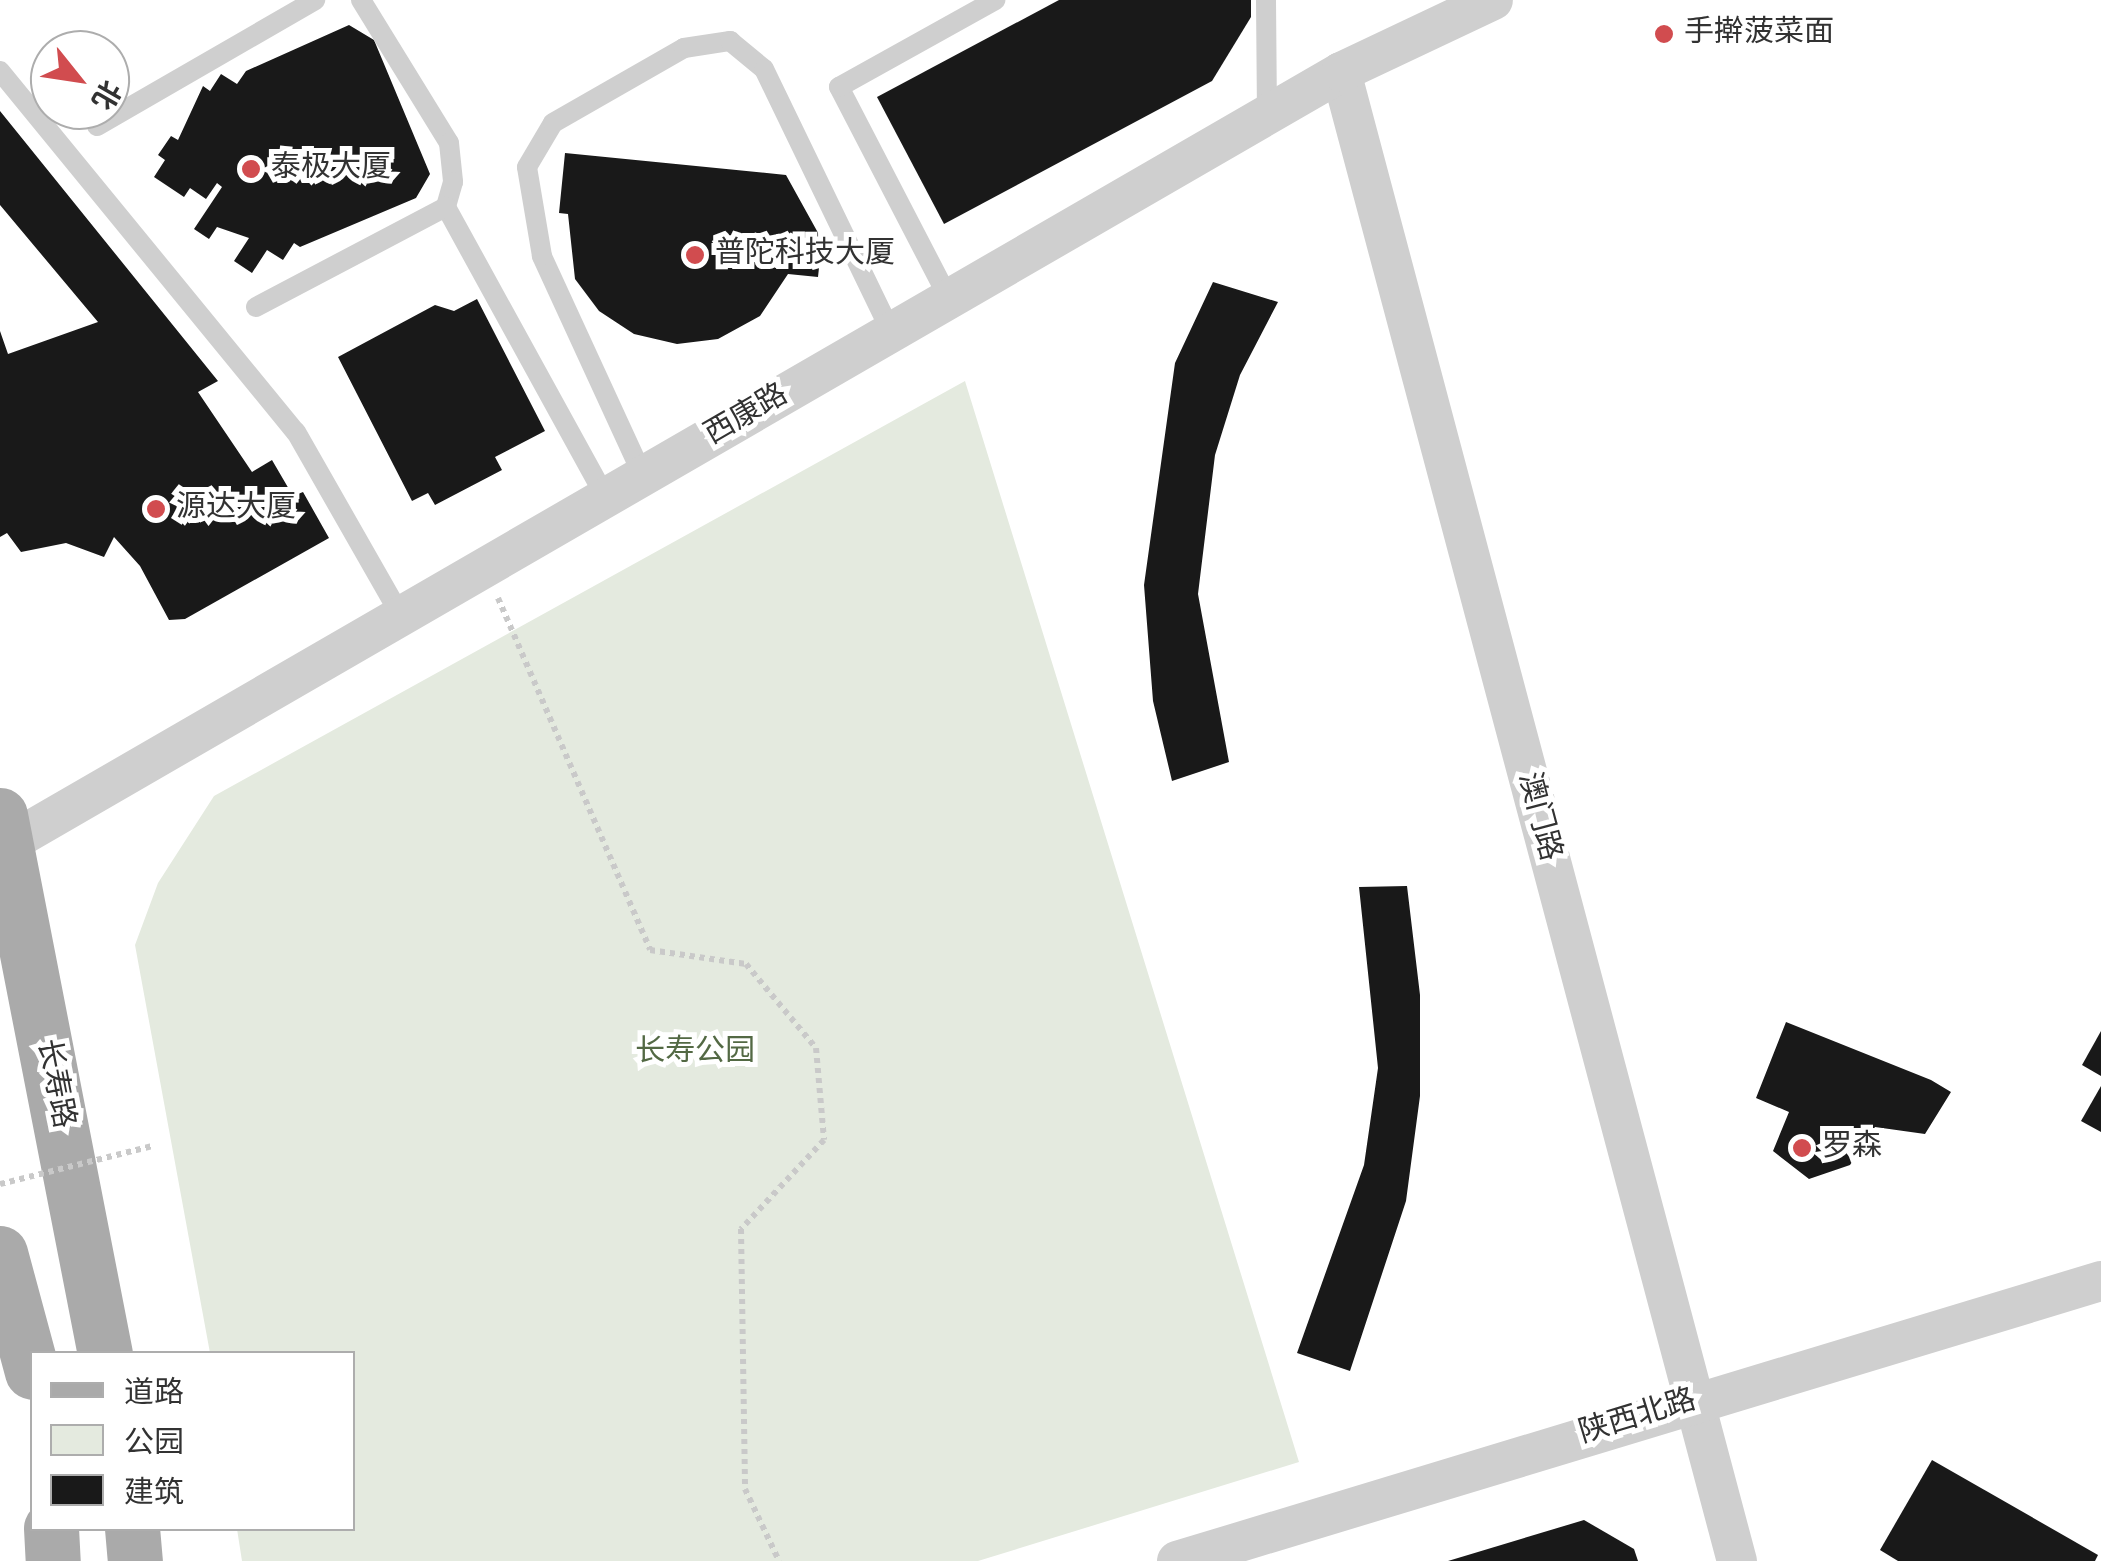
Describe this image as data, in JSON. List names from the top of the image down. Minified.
{"streets":{"main road":["长寿路"],"street":["西康路","澳门路","陕西北路"]},"crossings":[["西康路","澳门路"],["西康路","长寿路"],["澳门路","陕西北路"]],"parks":["长寿公园"],"places":["手擀菠菜面","泰极大厦","普陀科技大厦","源达大厦","罗森"],"legend":["道路","公园","建筑"],"north":"bottom right"}
